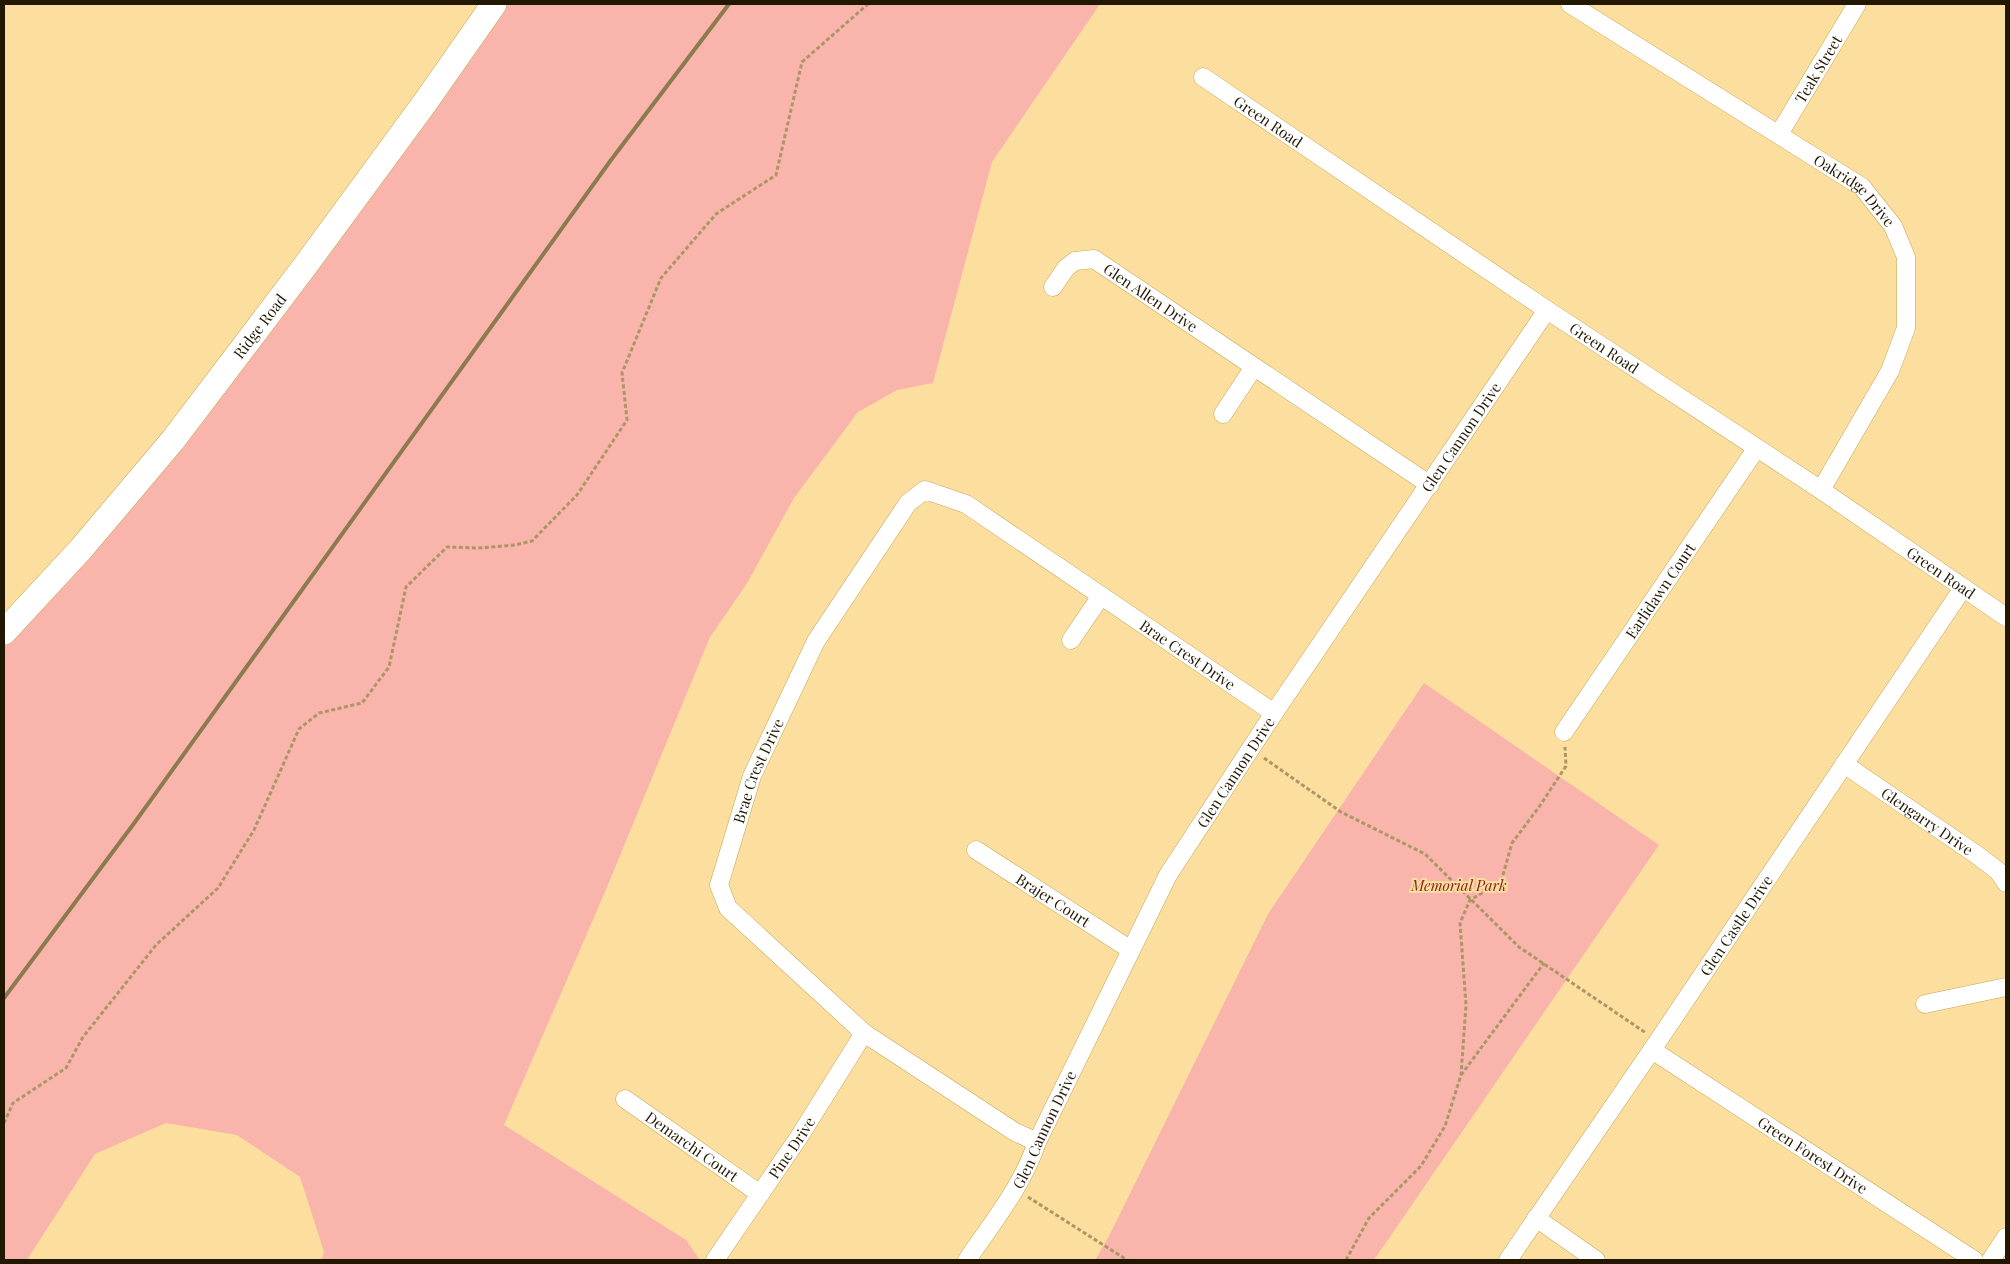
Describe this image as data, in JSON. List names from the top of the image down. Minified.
{"streets":{"main road":["Ridge Road"],"street":["Teak Street","Green Road","Oakridge Drive","Glen Allen Drive","Glen Cannon Drive","Earlidawn Court","Brae Crest Drive","Glengarry Drive","Brajer Court","Glen Castle Drive","Demarchi Court","Pine Drive","Green Forest Drive"]},"crossings":[["Teak Street","Oakridge Drive"],["Green Road","Oakridge Drive"],["Green Road","Glen Cannon Drive"],["Green Road","Earlidawn Court"],["Green Road","Glen Castle Drive"],["Glen Allen Drive","Glen Cannon Drive"],["Glen Cannon Drive","Brae Crest Drive"],["Glen Cannon Drive","Brajer Court"],["Brae Crest Drive","Pine Drive"],["Glengarry Drive","Glen Castle Drive"],["Glen Castle Drive","Green Forest Drive"],["Demarchi Court","Pine Drive"]],"parks":["Memorial Park"]}
